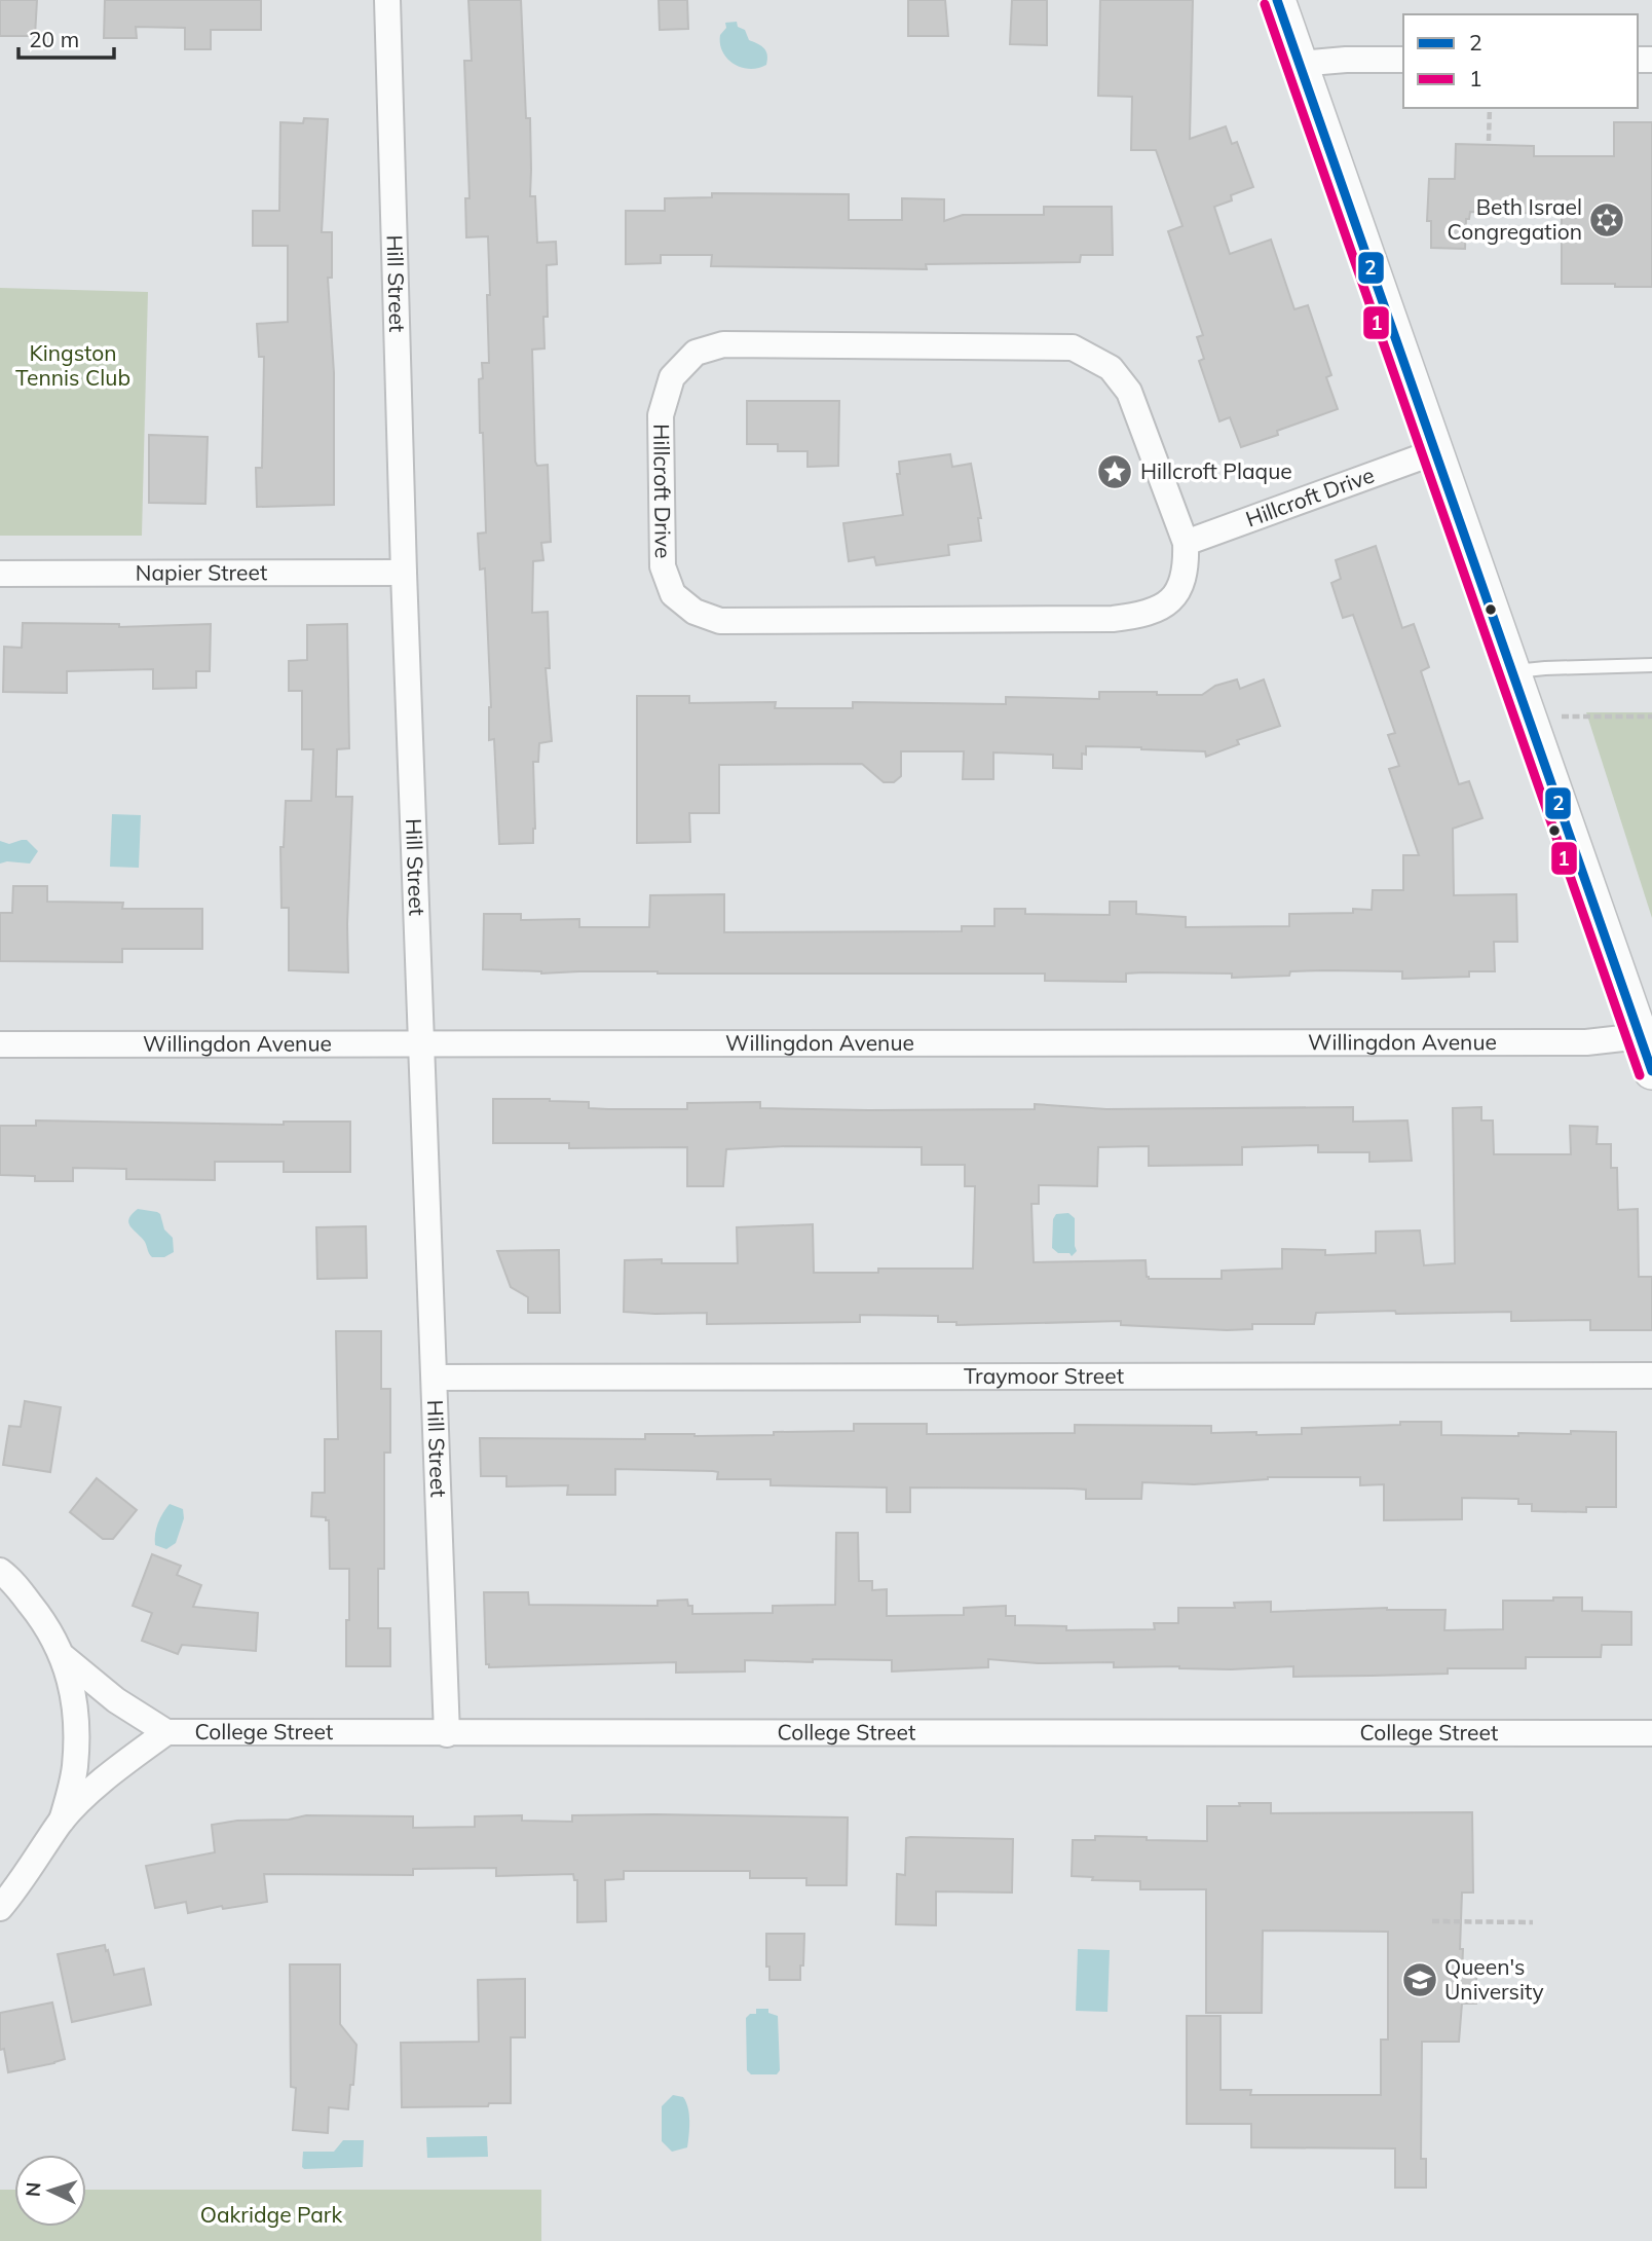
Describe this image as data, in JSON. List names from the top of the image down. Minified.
{"streets":{"street":["Hill Street","Hillcroft Drive","Napier Street","Willingdon Avenue","Traymoor Street","College Street"]},"crossings":[["Hill Street","Napier Street"],["Hill Street","Willingdon Avenue"],["Hill Street","Traymoor Street"],["Hill Street","College Street"]],"parks":["Kingston Tennis Club","Oakridge Park"],"places":{"synagogue":["Beth Israel Congregation"],"place":["Hillcroft Plaque"],"school or university":["Queen's University"]},"lines":["transit line 2","transit line 1"],"legend":["2","1"],"scale_bar":"20 m","north":"left"}
